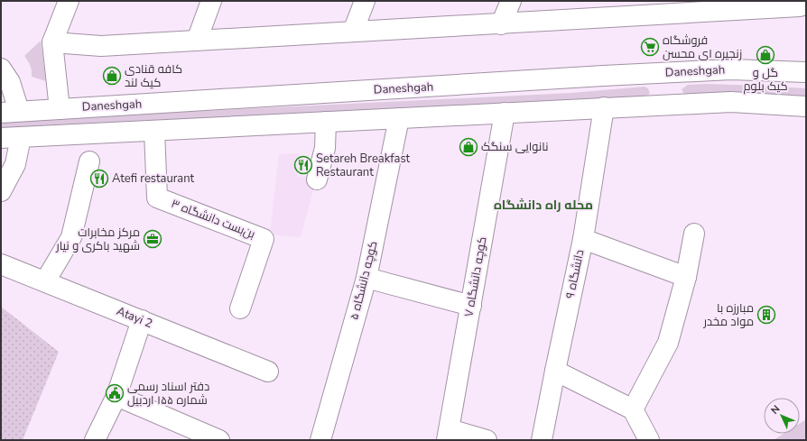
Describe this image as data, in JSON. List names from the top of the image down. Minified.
{"streets":{"street":["Daneshgah","بن‌بست دانشگاه ۳","دانشگاه ۹","کوچه دانشگاه ۷","کوچه دانشگاه ۵","Atayi 2"]},"districts":["محله راه دانشگاه"],"places":{"supermarket":["فروشگاه زنجیره ای محسن"],"shop":["گل و کیک بلوم","کافه قنادی کیک لند","نانوایی سنگک"],"restaurant":["Setareh Breakfast Restaurant","Atefi restaurant"],"office":["مرکز مخابرات شهید باکری و نیار"],"building":["مبارزه با مواد مخدر"],"public building":["دفتر اسناد رسمی شماره ۱۵۵ اردبیل"]},"north":"top left"}
